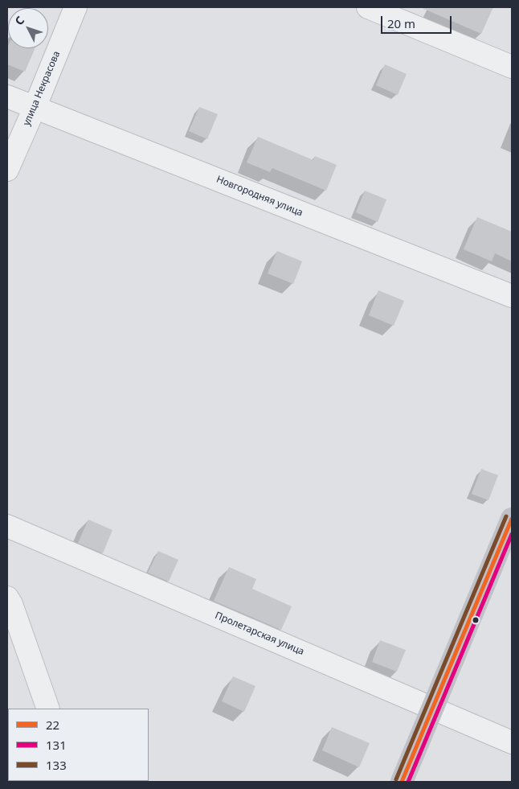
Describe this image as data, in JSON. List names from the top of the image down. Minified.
{"streets":{"street":["улица Некрасова","Новгородняя улица","Пролетарская улица"]},"crossings":[["улица Некрасова","Новгородняя улица"]],"lines":["transit line 133","transit line 22","transit line 131"],"legend":["22","131","133"],"scale_bar":"20 m","north":"top left"}
